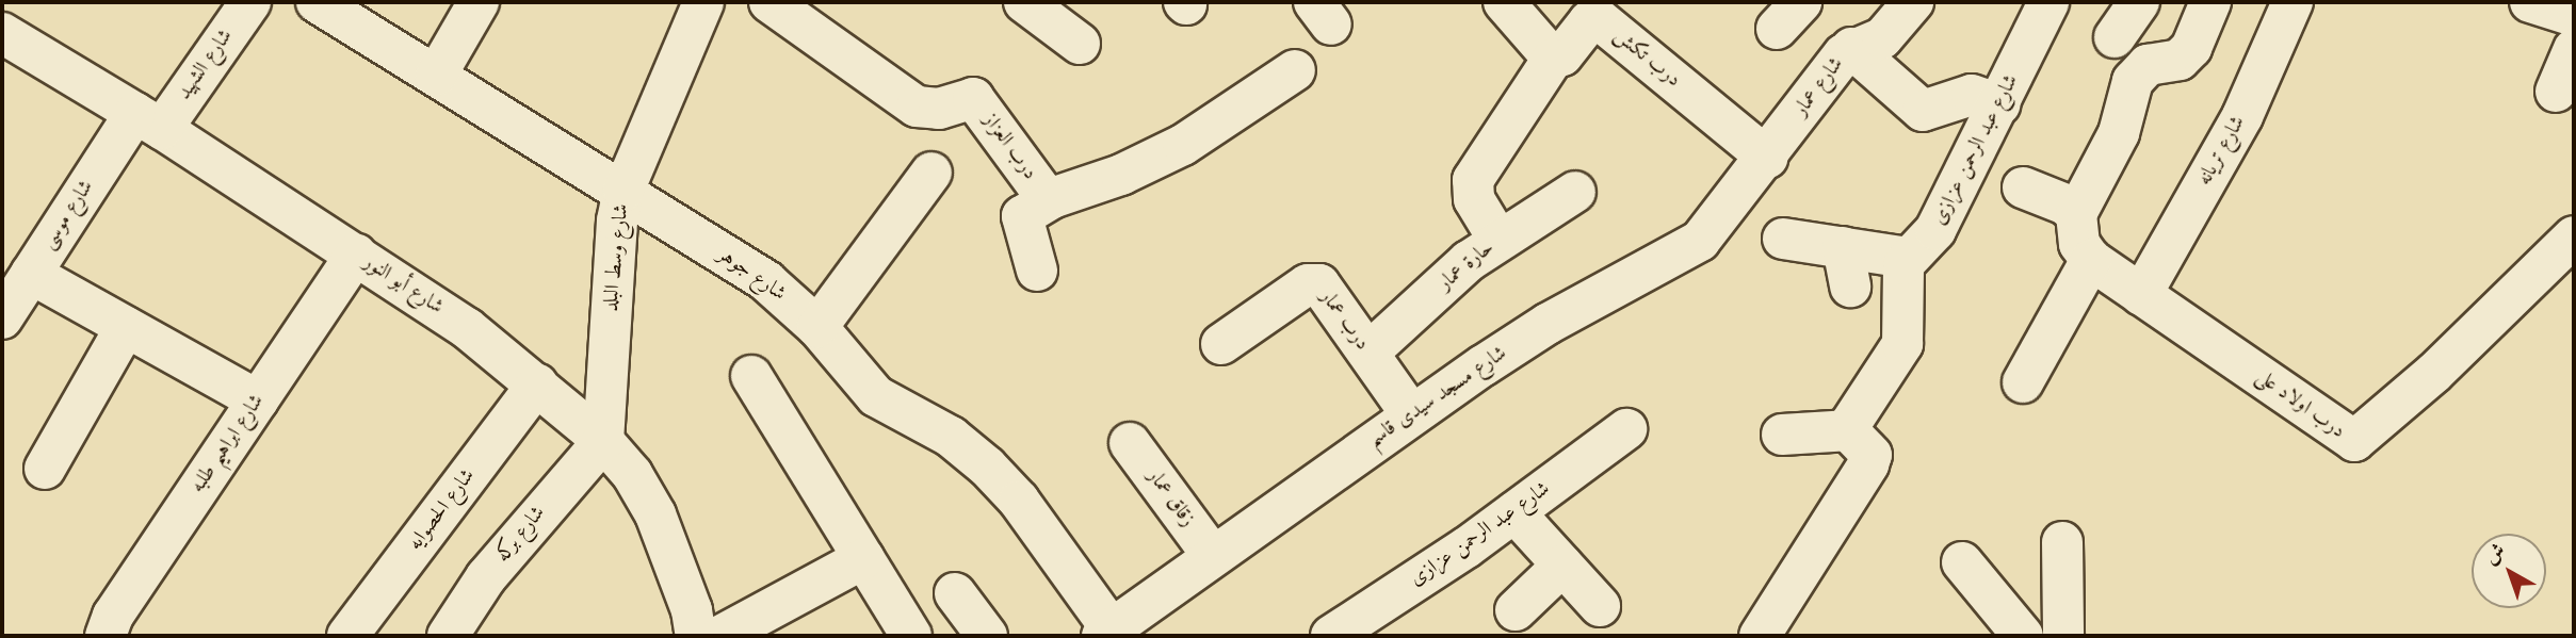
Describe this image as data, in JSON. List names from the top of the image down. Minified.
{"streets":{"street":["درب تكش","شارع الشهيد","شارع عمار","درب العزاز","شارع عبد الرحمن عزازى","شارع تريانه","شارع موسى","شارع وسط البلد","حارة عمار","شارع جوهر","شارع أبو النور","درب عمار","شارع مسجد سيدى قاسم","درب اولاد على","شارع ابراهيم طلبه","زقاق عمار","شارع الحصوايه","شارع بركه"]},"crossings":[["درب تكش","شارع عمار"],["درب تكش","شارع مسجد سيدى قاسم"],["شارع الشهيد","شارع موسى"],["شارع الشهيد","شارع أبو النور"],["شارع عمار","شارع مسجد سيدى قاسم"],["شارع تريانه","درب اولاد على"],["شارع موسى","شارع أبو النور"],["شارع وسط البلد","شارع جوهر"],["شارع وسط البلد","شارع أبو النور"],["شارع وسط البلد","شارع بركه"],["حارة عمار","درب عمار"],["شارع جوهر","شارع مسجد سيدى قاسم"],["شارع أبو النور","شارع ابراهيم طلبه"],["شارع أبو النور","شارع الحصوايه"],["شارع أبو النور","شارع بركه"],["درب عمار","شارع مسجد سيدى قاسم"],["شارع مسجد سيدى قاسم","زقاق عمار"]],"north":"top left"}
